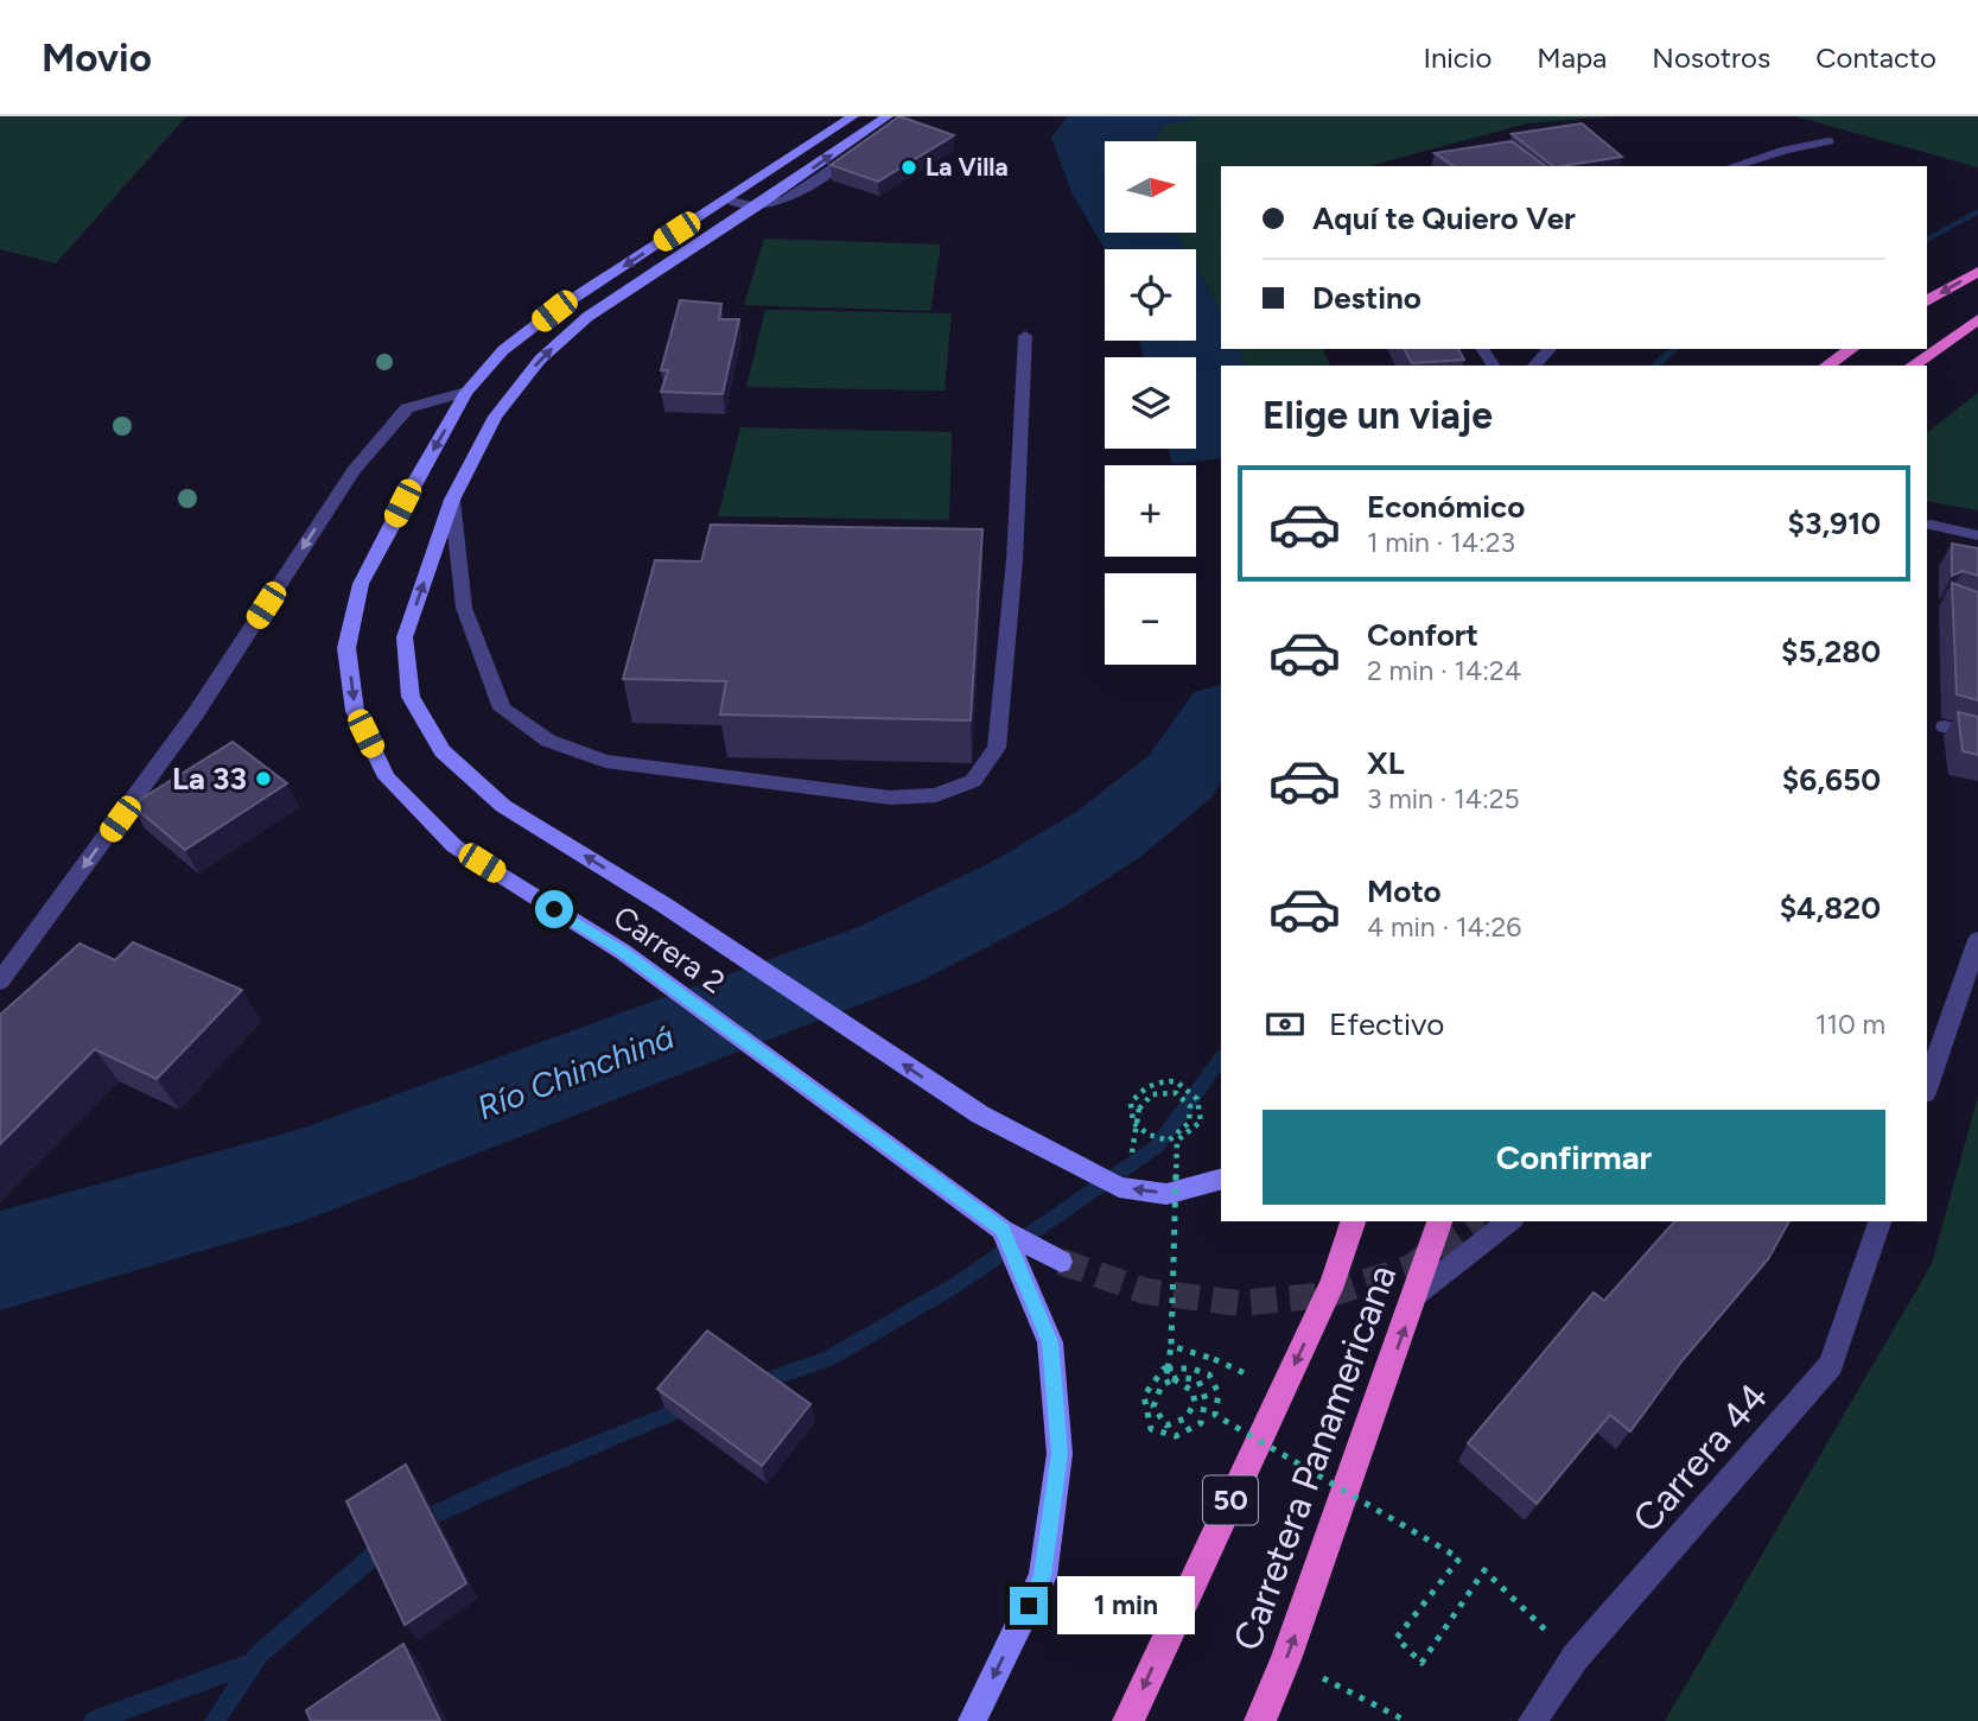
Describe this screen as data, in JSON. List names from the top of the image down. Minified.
{"streets":{"highway":["Carretera Panamericana","50"],"main road":["Carrera 2"],"street":["Carrera 44"]},"water":["Río Chinchiná"],"places":["La Villa","La 33"],"north":"right","page":{"header":"Movio","nav":["Inicio","Mapa","Nosotros","Contacto"],"map_buttons":["+","−"],"banner":["Aquí te Quiero Ver","Destino"],"heading":"Elige un viaje","list":[{"name":"Económico","note":"1 min · 14:23","value":"$3,910"},{"name":"Confort","note":"2 min · 14:24","value":"$5,280"},{"name":"XL","note":"3 min · 14:25","value":"$6,650"},{"name":"Moto","note":"4 min · 14:26","value":"$4,820"}],"pay":["Efectivo","110 m"],"buttons":"Confirmar","bubble":"1 min"}}
